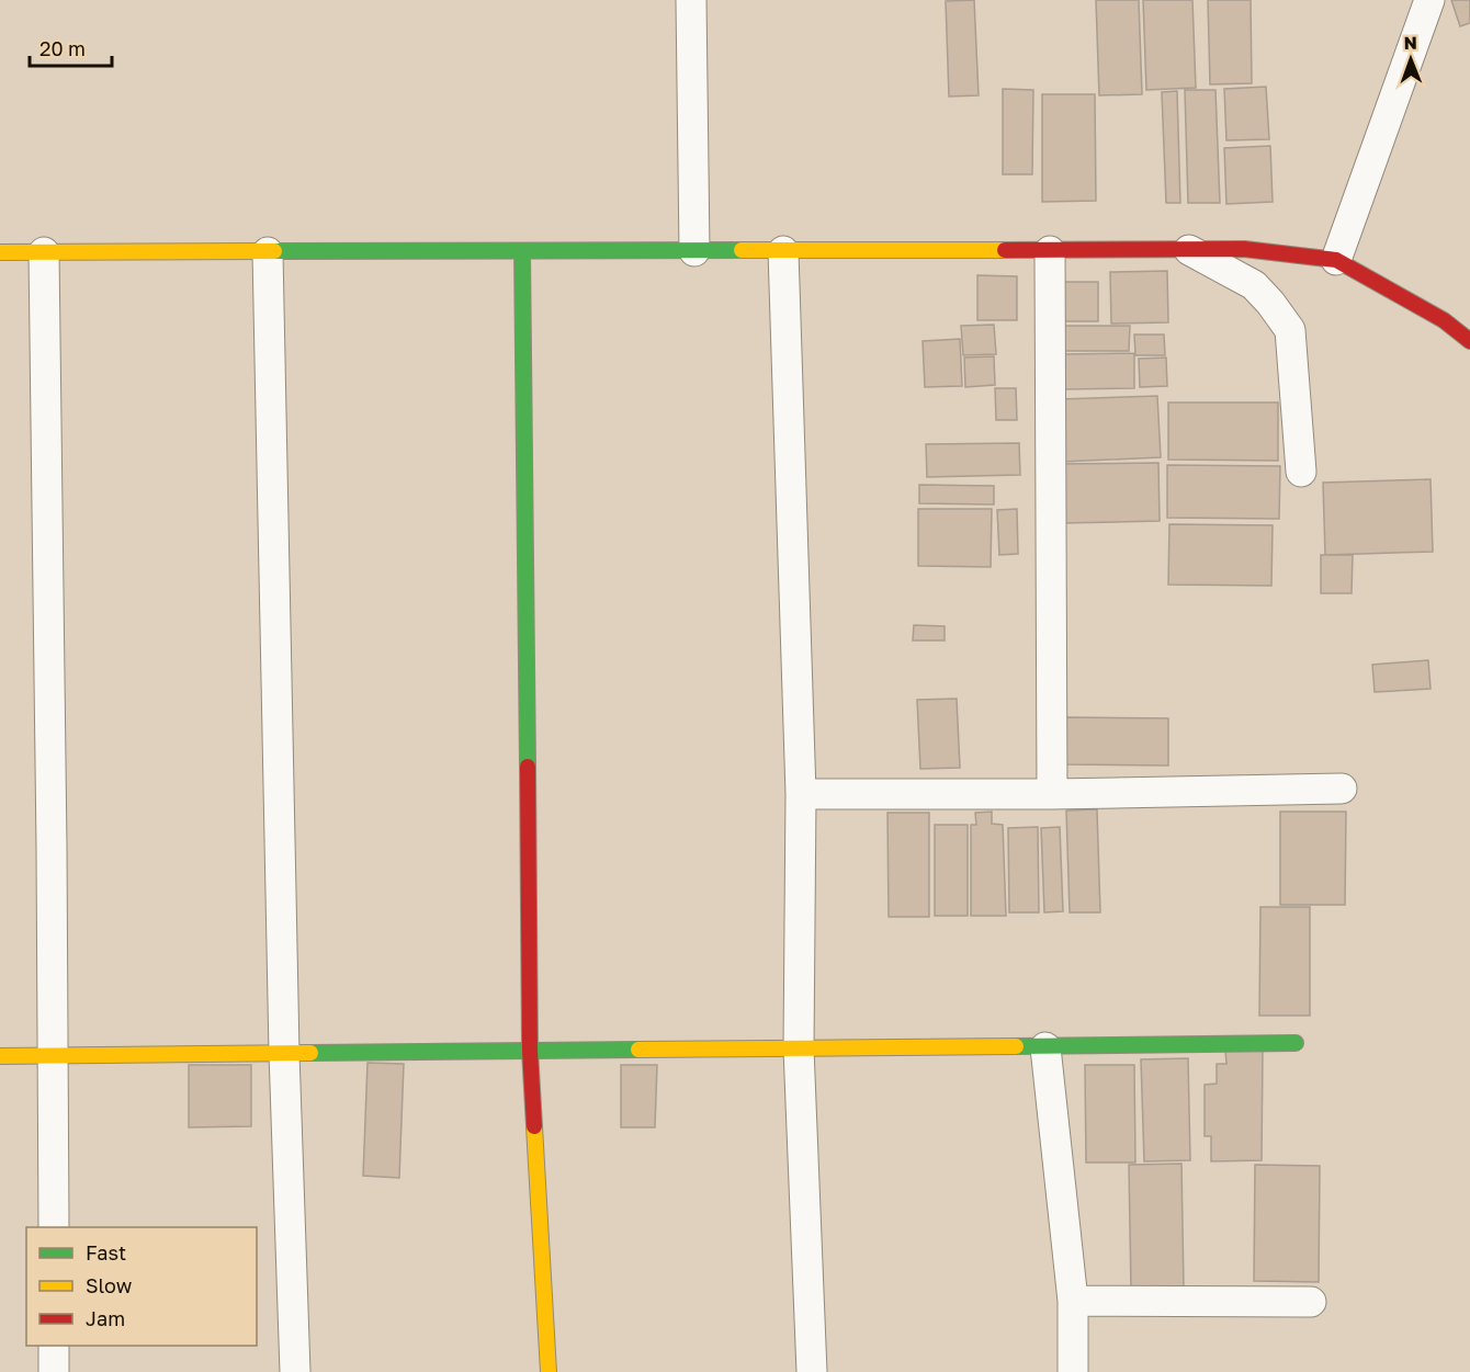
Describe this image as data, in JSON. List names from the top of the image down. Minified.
{"legend":["Fast","Slow","Jam"],"scale_bar":"20 m","north":"top"}
